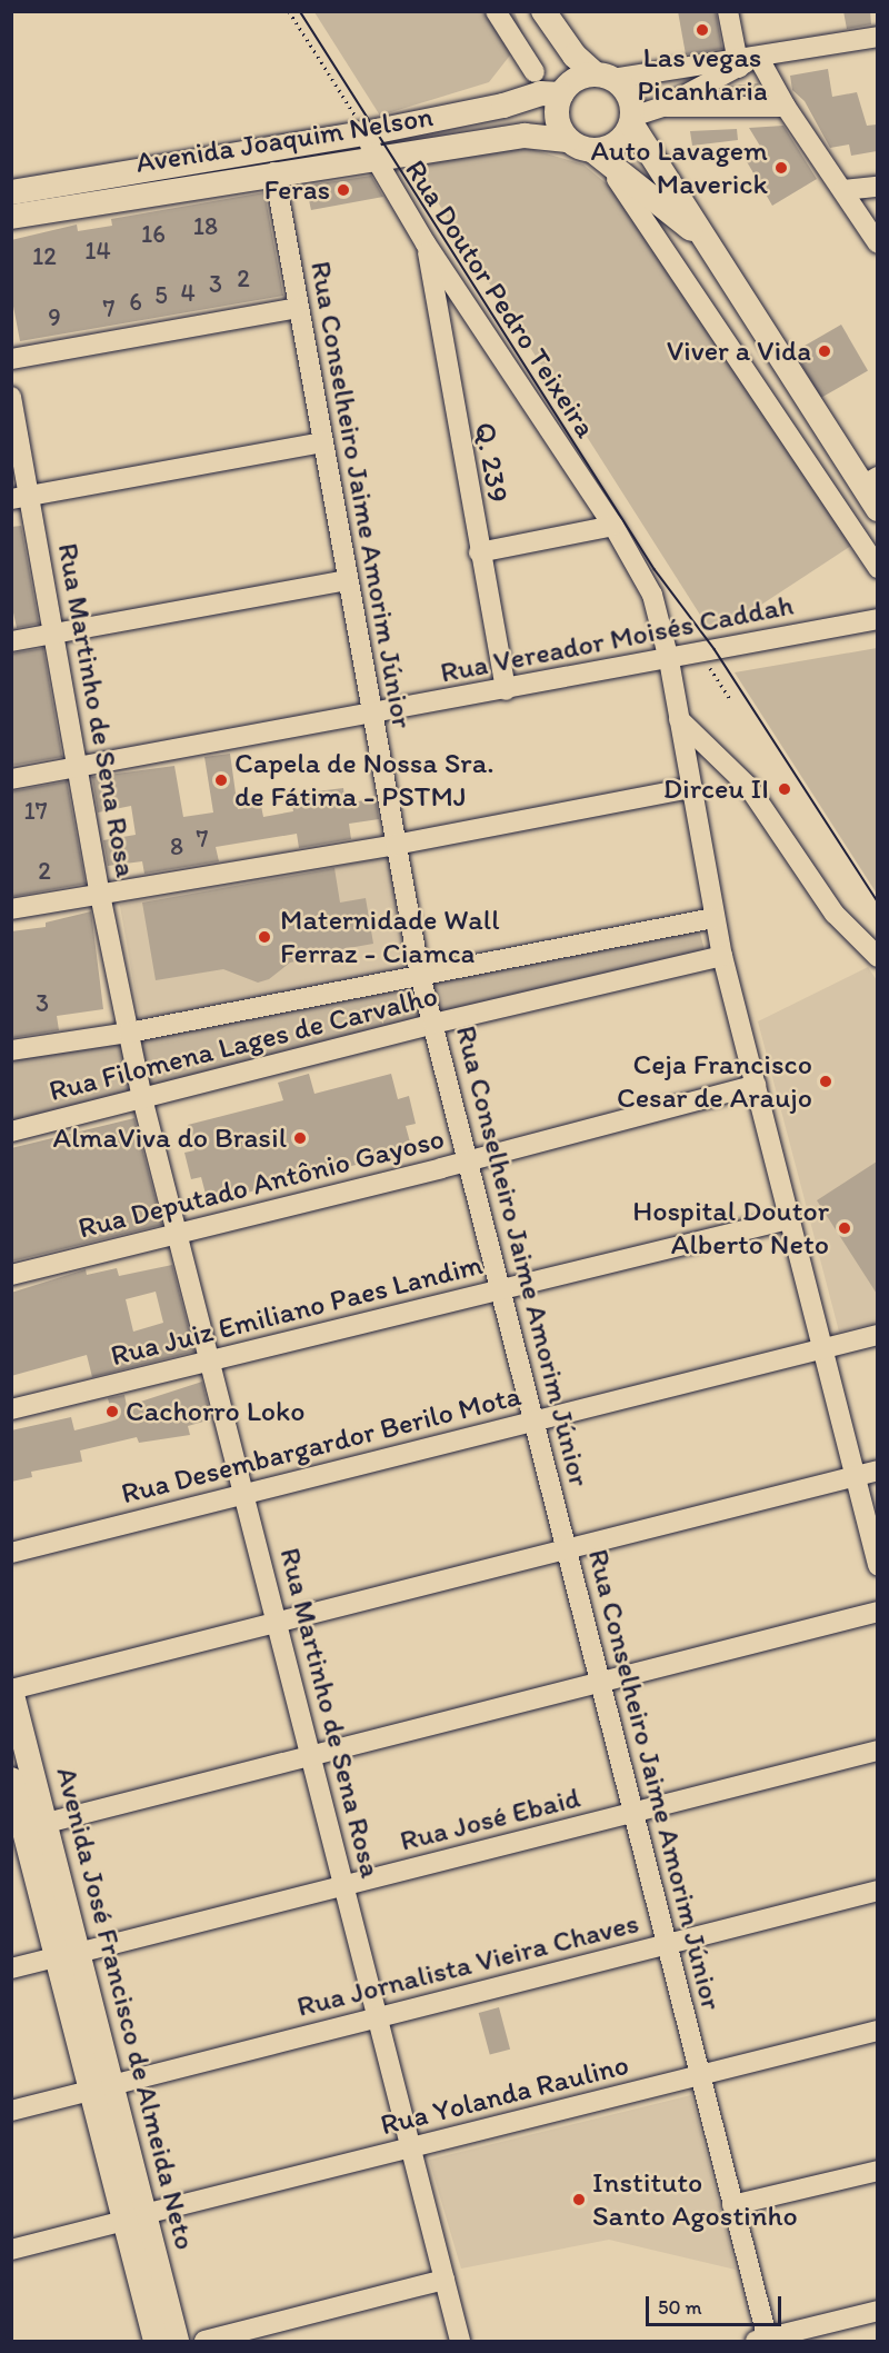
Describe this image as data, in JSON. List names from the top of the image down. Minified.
{"streets":{"main road":["Avenida Joaquim Nelson","Avenida José Francisco de Almeida Neto"],"street":["Rua Doutor Pedro Teixeira","Q. 239","Rua Conselheiro Jaime Amorim Júnior","Rua Vereador Moisés Caddah","Rua Martinho de Sena Rosa","Rua Filomena Lages de Carvalho","Rua Deputado Antônio Gayoso","Rua Juiz Emiliano Paes Landim","Rua Desembargardor Berilo Mota","Rua José Ebaid","Rua Jornalista Vieira Chaves","Rua Yolanda Raulino"]},"crossings":[["Avenida Joaquim Nelson","Rua Doutor Pedro Teixeira"],["Avenida Joaquim Nelson","Rua Conselheiro Jaime Amorim Júnior"],["Rua Doutor Pedro Teixeira","Q. 239"],["Rua Doutor Pedro Teixeira","Rua Vereador Moisés Caddah"],["Rua Doutor Pedro Teixeira","Rua Filomena Lages de Carvalho"],["Rua Doutor Pedro Teixeira","Rua Deputado Antônio Gayoso"],["Rua Doutor Pedro Teixeira","Rua Juiz Emiliano Paes Landim"],["Rua Doutor Pedro Teixeira","Rua Desembargardor Berilo Mota"],["Q. 239","Rua Vereador Moisés Caddah"],["Rua Conselheiro Jaime Amorim Júnior","Rua Vereador Moisés Caddah"],["Rua Conselheiro Jaime Amorim Júnior","Rua Filomena Lages de Carvalho"],["Rua Conselheiro Jaime Amorim Júnior","Rua Deputado Antônio Gayoso"],["Rua Conselheiro Jaime Amorim Júnior","Rua Juiz Emiliano Paes Landim"],["Rua Conselheiro Jaime Amorim Júnior","Rua Desembargardor Berilo Mota"],["Rua Conselheiro Jaime Amorim Júnior","Rua José Ebaid"],["Rua Conselheiro Jaime Amorim Júnior","Rua Jornalista Vieira Chaves"],["Rua Conselheiro Jaime Amorim Júnior","Rua Yolanda Raulino"],["Rua Vereador Moisés Caddah","Rua Martinho de Sena Rosa"],["Rua Martinho de Sena Rosa","Rua Filomena Lages de Carvalho"],["Rua Martinho de Sena Rosa","Rua Deputado Antônio Gayoso"],["Rua Martinho de Sena Rosa","Rua Juiz Emiliano Paes Landim"],["Rua Martinho de Sena Rosa","Rua Desembargardor Berilo Mota"],["Rua Martinho de Sena Rosa","Rua José Ebaid"],["Rua Martinho de Sena Rosa","Rua Jornalista Vieira Chaves"],["Rua Martinho de Sena Rosa","Rua Yolanda Raulino"],["Rua José Ebaid","Avenida José Francisco de Almeida Neto"],["Rua Jornalista Vieira Chaves","Avenida José Francisco de Almeida Neto"],["Avenida José Francisco de Almeida Neto","Rua Yolanda Raulino"]],"places":["Las vegas Picanharia","Auto Lavagem Maverick","Feras","Viver a Vida","Capela de Nossa Sra. de Fátima - PSTMJ","Dirceu II","Maternidade Wall Ferraz - Ciamca","Ceja Francisco Cesar de Araujo","AlmaViva do Brasil","Hospital Doutor Alberto Neto","Cachorro Loko","Instituto Santo Agostinho"],"house_numbers":["18","16","14","12","2","3","4","5","6","7","9","17","7","8","2","3"],"scale_bar":"50 m"}
